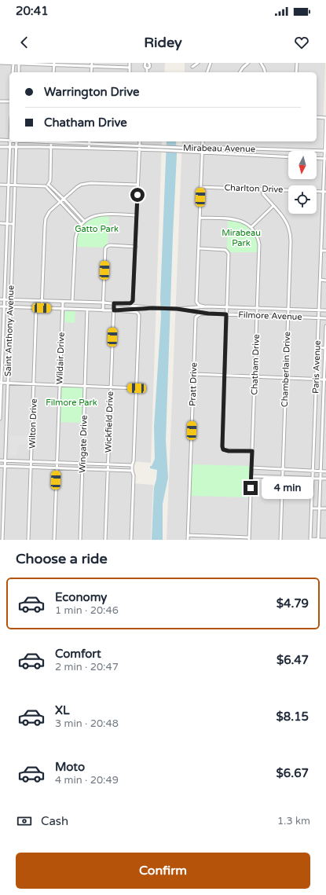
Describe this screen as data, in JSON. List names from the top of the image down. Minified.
{"streets":{"street":["Mirabeau Avenue","Charlton Drive","Filmore Avenue","Saint Anthony Avenue","Wildair Drive","Chatham Drive","Paris Avenue","Chamberlain Drive","Pratt Drive","Wickfield Drive","Wilton Drive","Wingate Drive"]},"crossings":[["Mirabeau Avenue","Saint Anthony Avenue"],["Mirabeau Avenue","Paris Avenue"],["Charlton Drive","Paris Avenue"],["Charlton Drive","Chamberlain Drive"],["Filmore Avenue","Saint Anthony Avenue"],["Filmore Avenue","Wildair Drive"],["Filmore Avenue","Chatham Drive"],["Filmore Avenue","Paris Avenue"],["Filmore Avenue","Chamberlain Drive"],["Filmore Avenue","Pratt Drive"],["Filmore Avenue","Wickfield Drive"],["Filmore Avenue","Wilton Drive"],["Filmore Avenue","Wingate Drive"]],"parks":["Gatto Park","Mirabeau Park","Filmore Park"],"north":"bottom","page":{"status":"20:41","header":"Ridey","banner":["Warrington Drive","Chatham Drive"],"bubble":"4 min","heading":"Choose a ride","list":[{"name":"Economy","note":"1 min · 20:46","value":"$4.79"},{"name":"Comfort","note":"2 min · 20:47","value":"$6.47"},{"name":"XL","note":"3 min · 20:48","value":"$8.15"},{"name":"Moto","note":"4 min · 20:49","value":"$6.67"}],"pay":["Cash","1.3 km"],"buttons":"Confirm"}}
